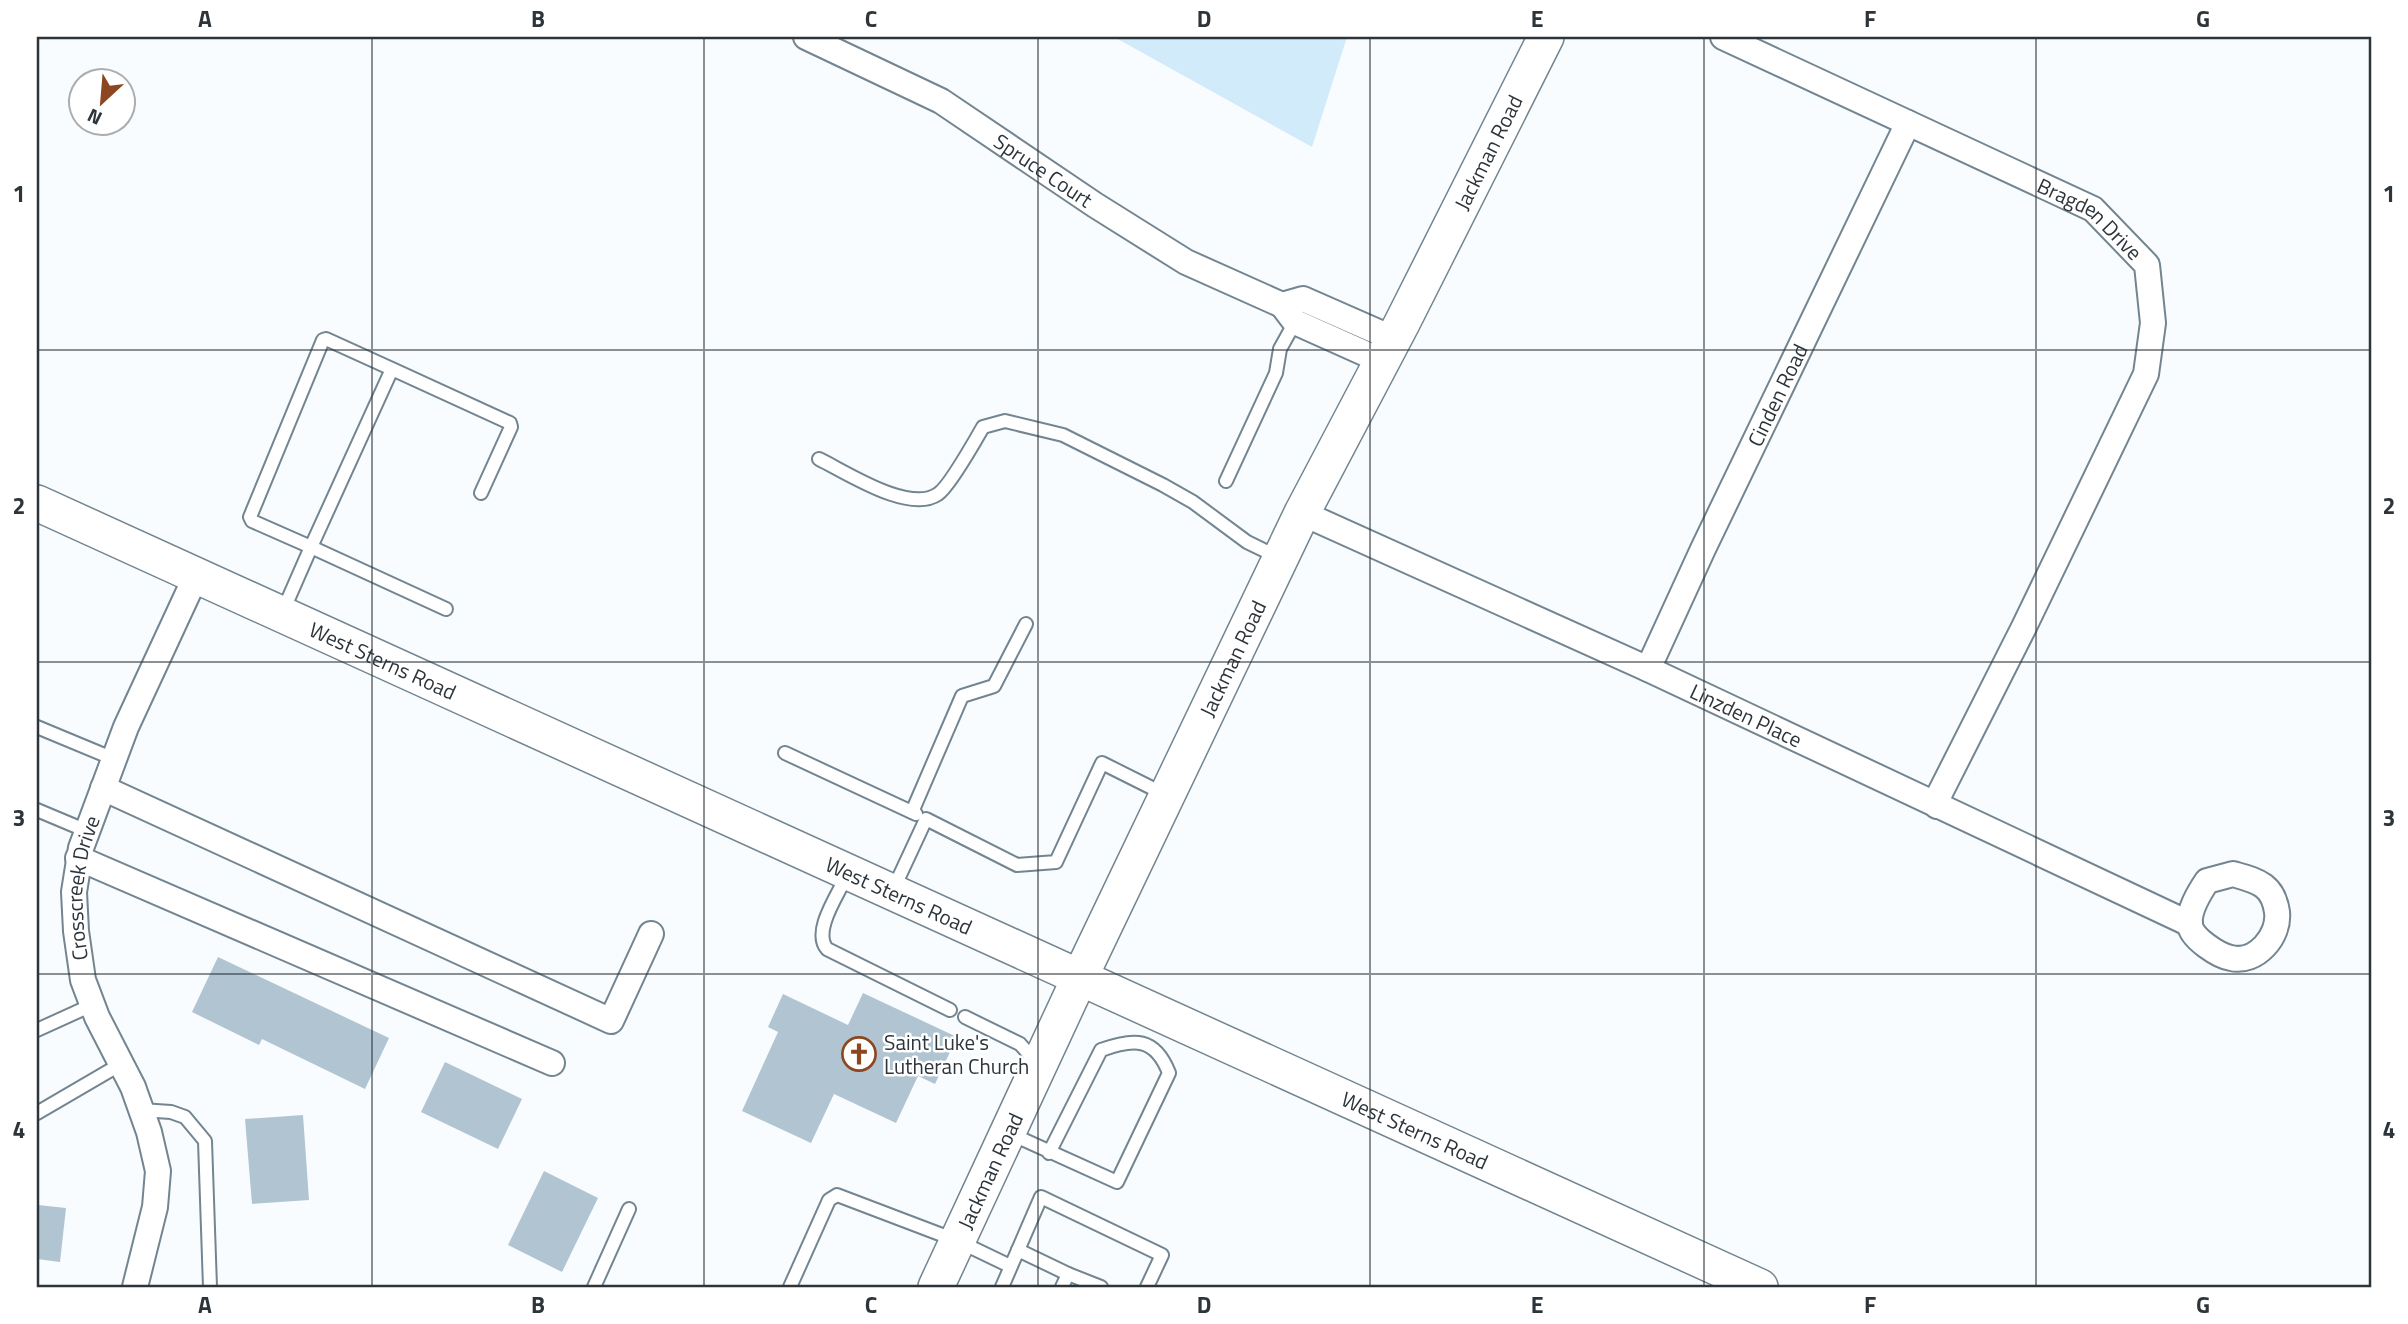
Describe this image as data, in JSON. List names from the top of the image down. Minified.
{"streets":{"main road":["Jackman Road","West Sterns Road"],"street":["Spruce Court","Bragden Drive","Cinden Road","Linzden Place","Crosscreek Drive"]},"crossings":[["Jackman Road","Spruce Court"],["Jackman Road","West Sterns Road"],["Jackman Road","Linzden Place"],["Bragden Drive","Cinden Road"],["Bragden Drive","Linzden Place"],["Cinden Road","Linzden Place"],["West Sterns Road","Crosscreek Drive"]],"places":{"church":["Saint Luke's Lutheran Church"]},"north":"bottom left","grid":{"columns":["A","B","C","D","E","F","G"],"rows":["1","2","3","4"]}}
